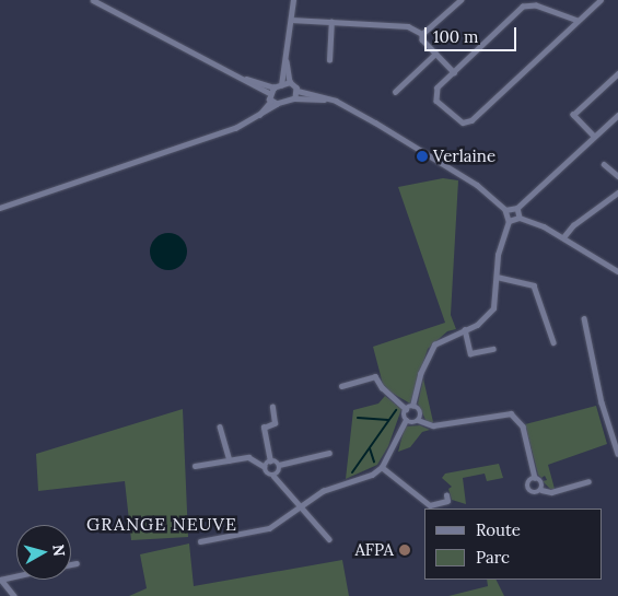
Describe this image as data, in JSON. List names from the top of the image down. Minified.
{"districts":["GRANGE NEUVE"],"places":["Verlaine","AFPA"],"legend":["Route","Parc"],"scale_bar":"100 m","north":"right"}
